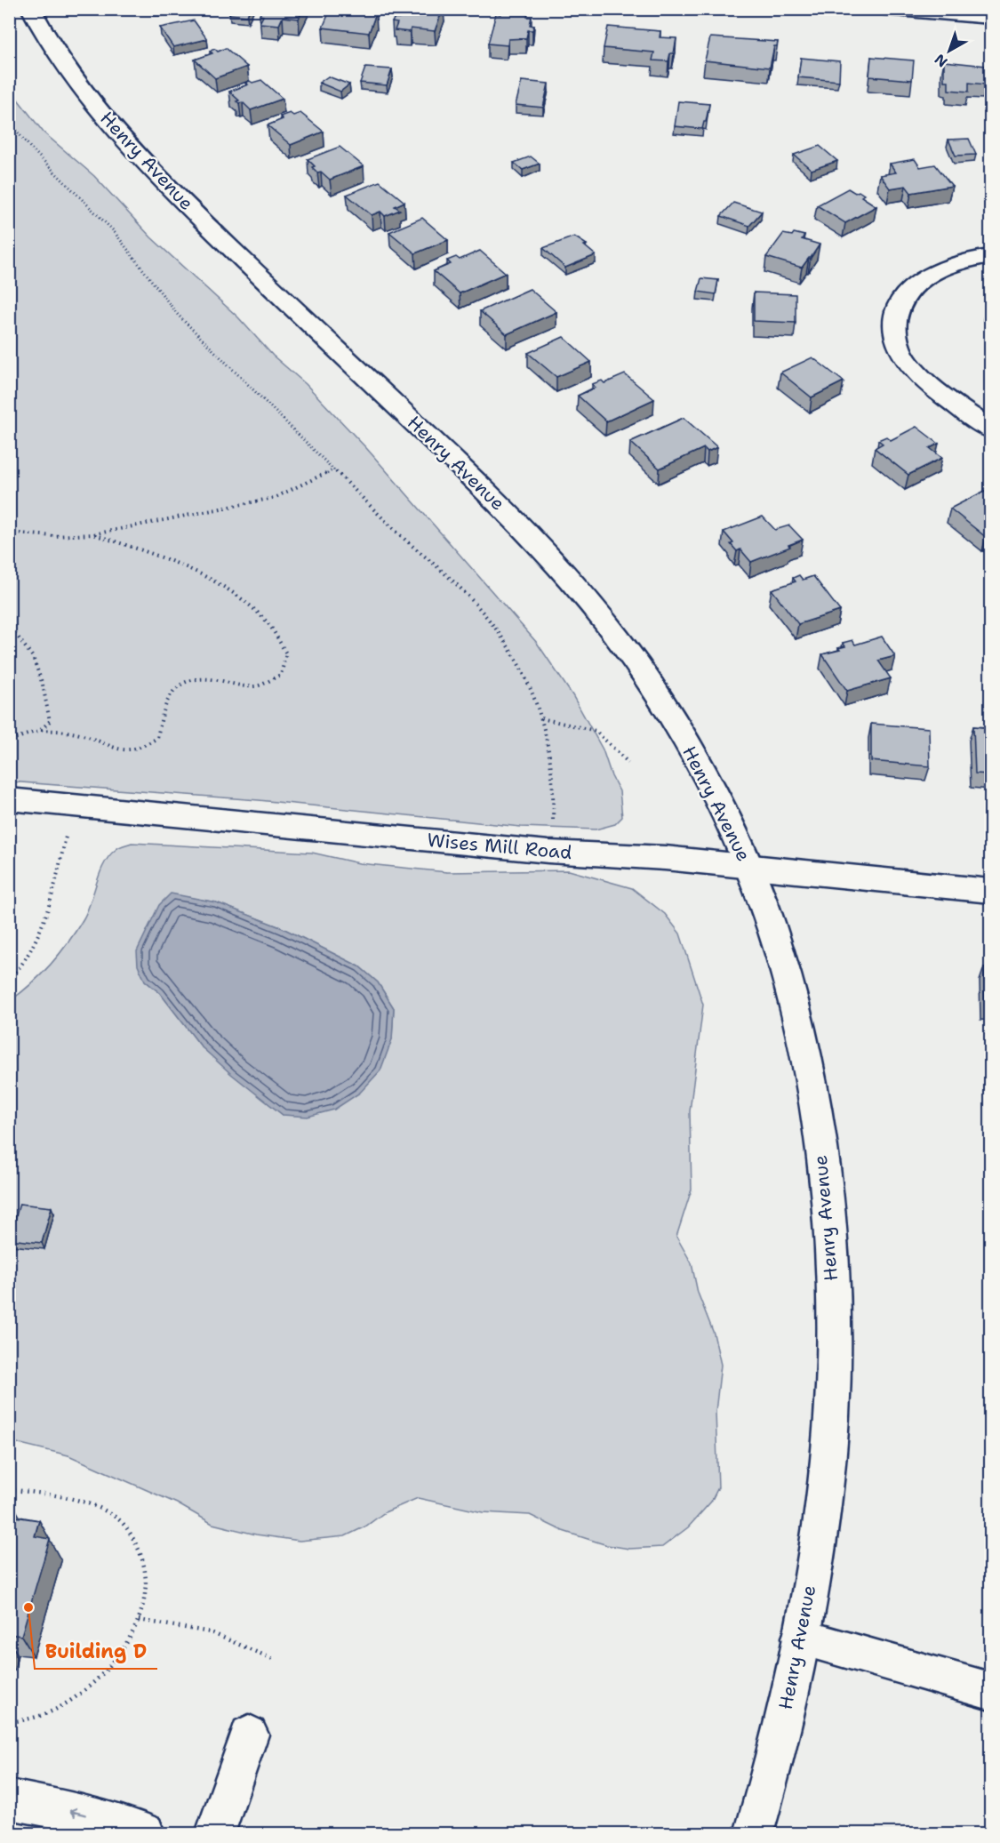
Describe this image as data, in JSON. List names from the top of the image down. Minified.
{"streets":{"main road":["Henry Avenue","Wises Mill Road"]},"crossings":[["Henry Avenue","Wises Mill Road"]],"places":["Building D"],"north":"bottom left"}
